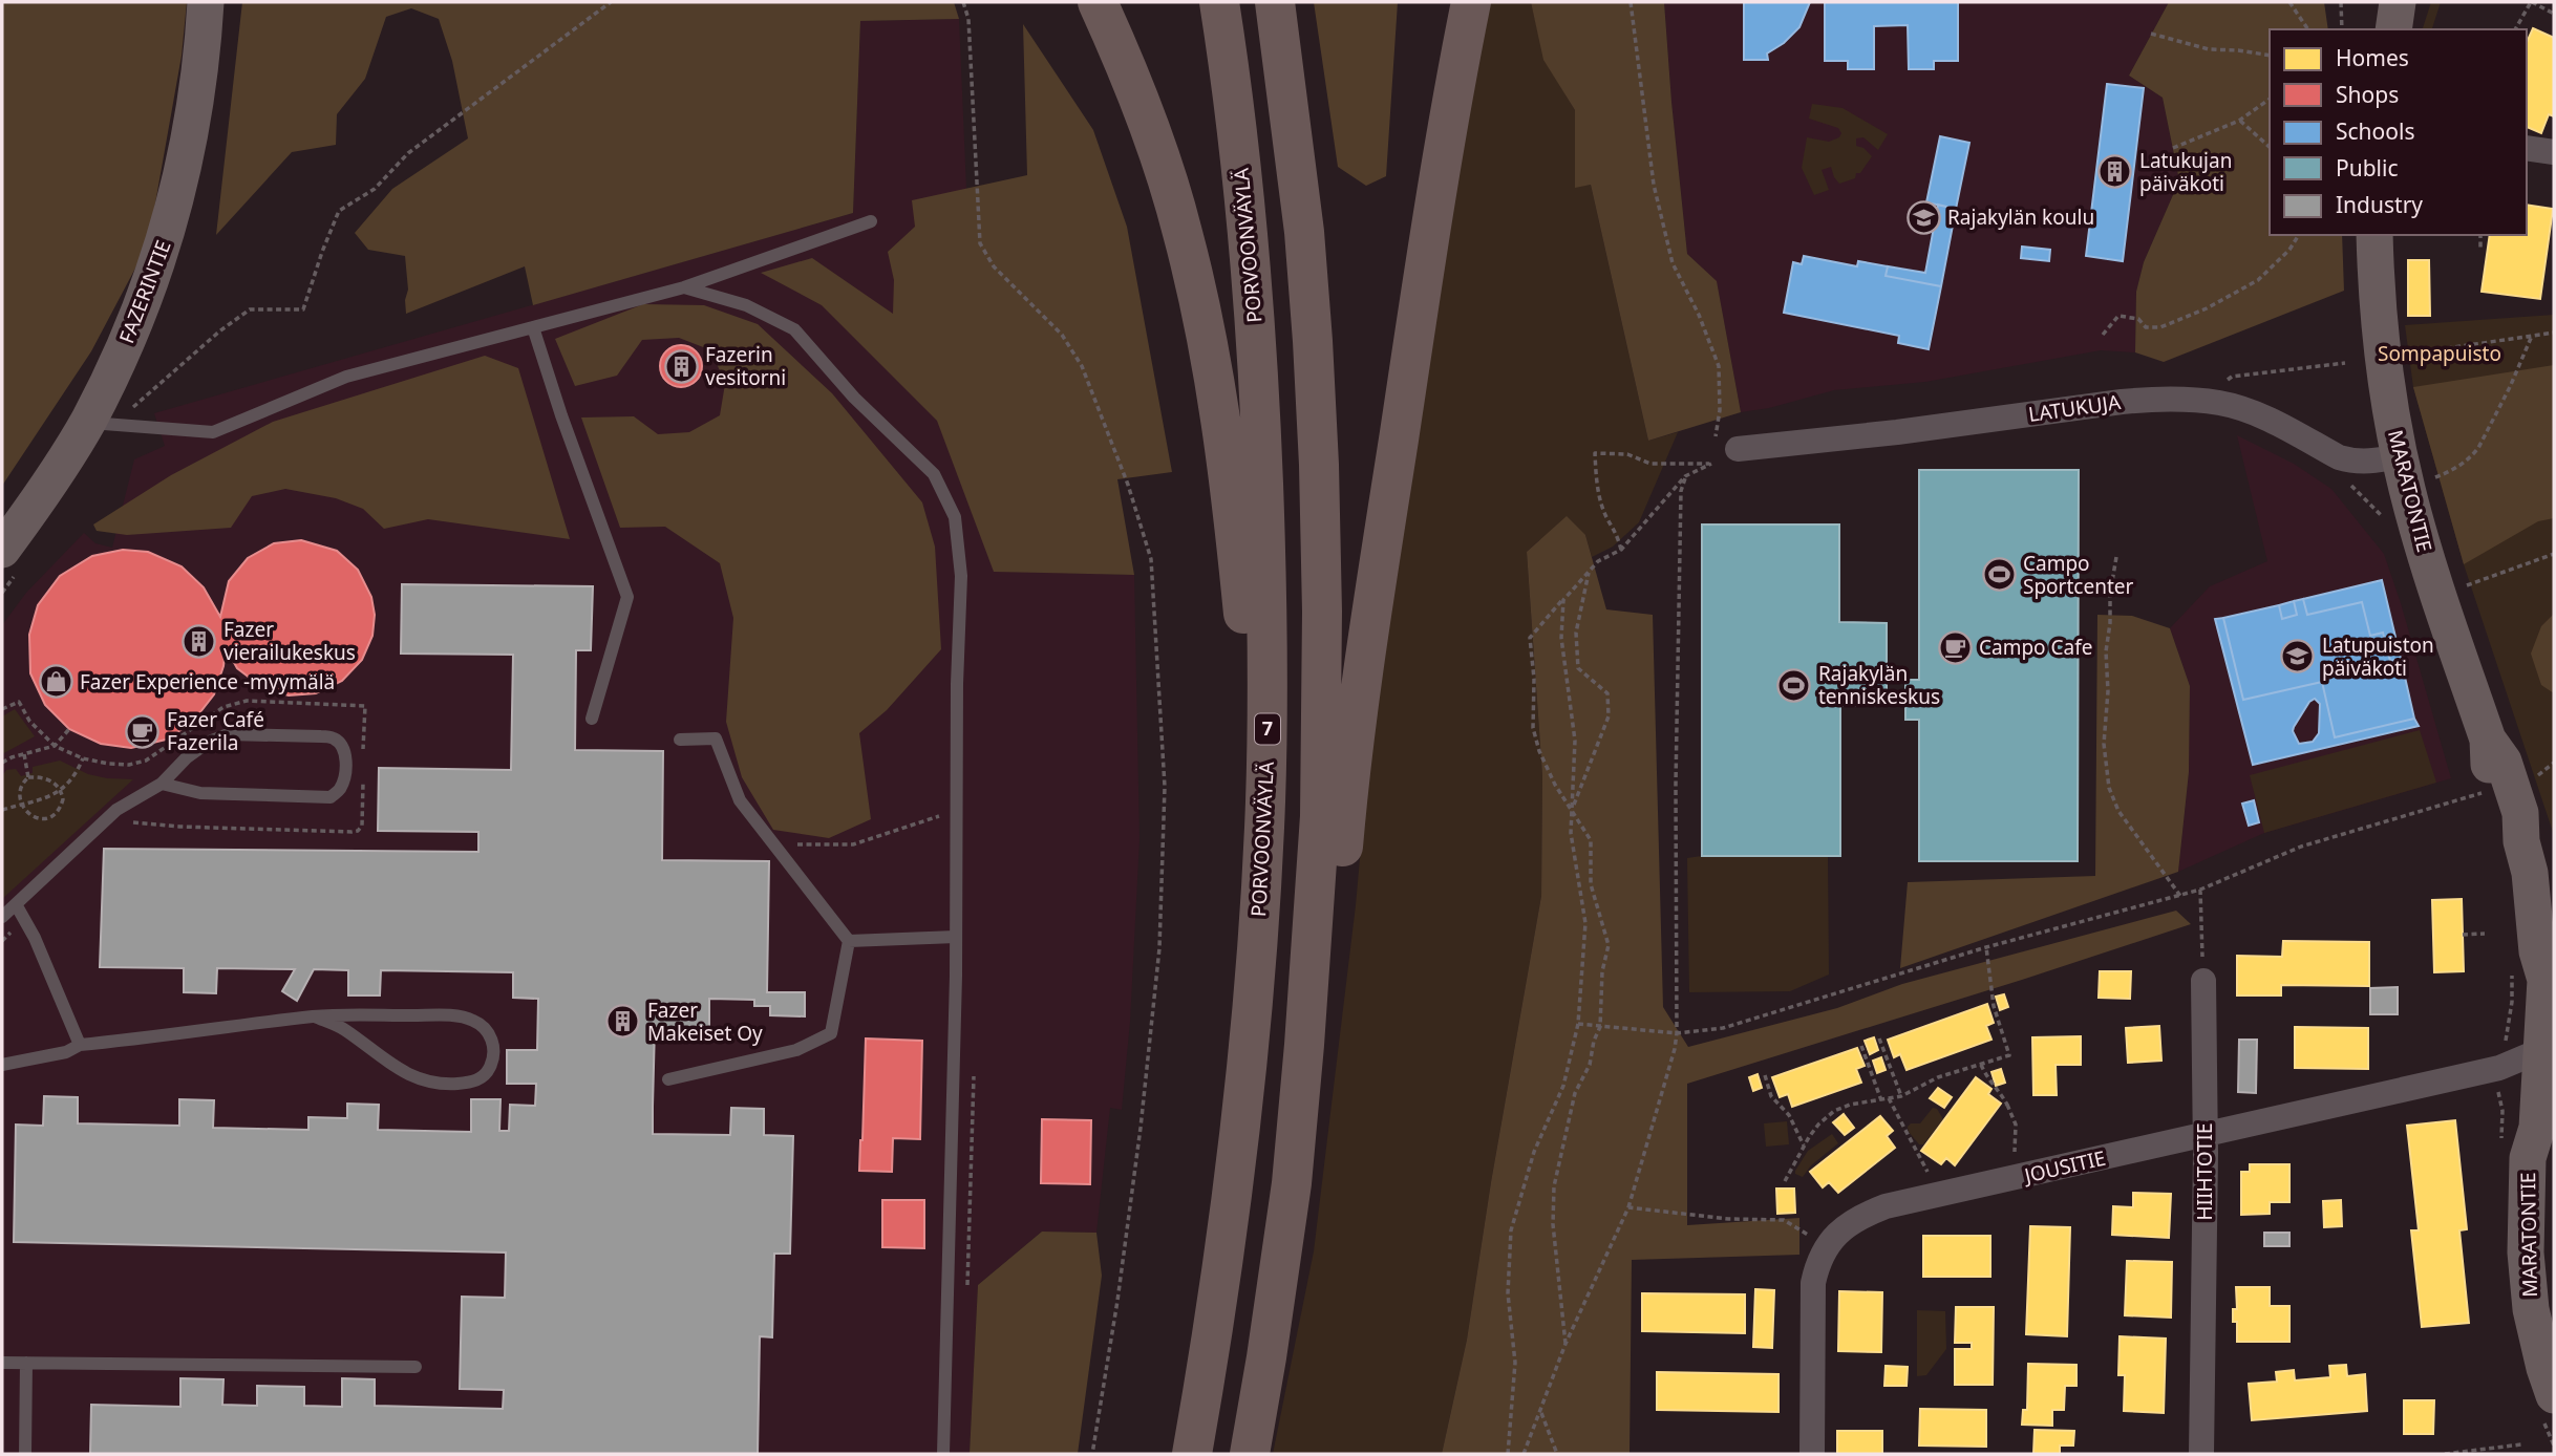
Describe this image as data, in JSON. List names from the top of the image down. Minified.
{"streets":{"highway":["PORVOONVÄYLÄ","7"],"main road":["FAZERINTIE","MARATONTIE"],"street":["LATUKUJA","JOUSITIE","HIIHTOTIE"]},"crossings":[["LATUKUJA","MARATONTIE"],["MARATONTIE","JOUSITIE"],["JOUSITIE","HIIHTOTIE"]],"parks":["Sompapuisto"],"places":{"building":["Latukujan päiväkoti","Fazerin vesitorni","Fazer vierailukeskus","Fazer Makeiset Oy"],"school or university":["Rajakylän koulu","Latupuiston päiväkoti"],"sports":["Campo Sportcenter","Rajakylän tenniskeskus"],"cafe":["Campo Cafe","Fazer Café Fazerila"],"shop":["Fazer Experience -myymälä"]},"legend":["Homes","Shops","Schools","Public","Industry"]}
